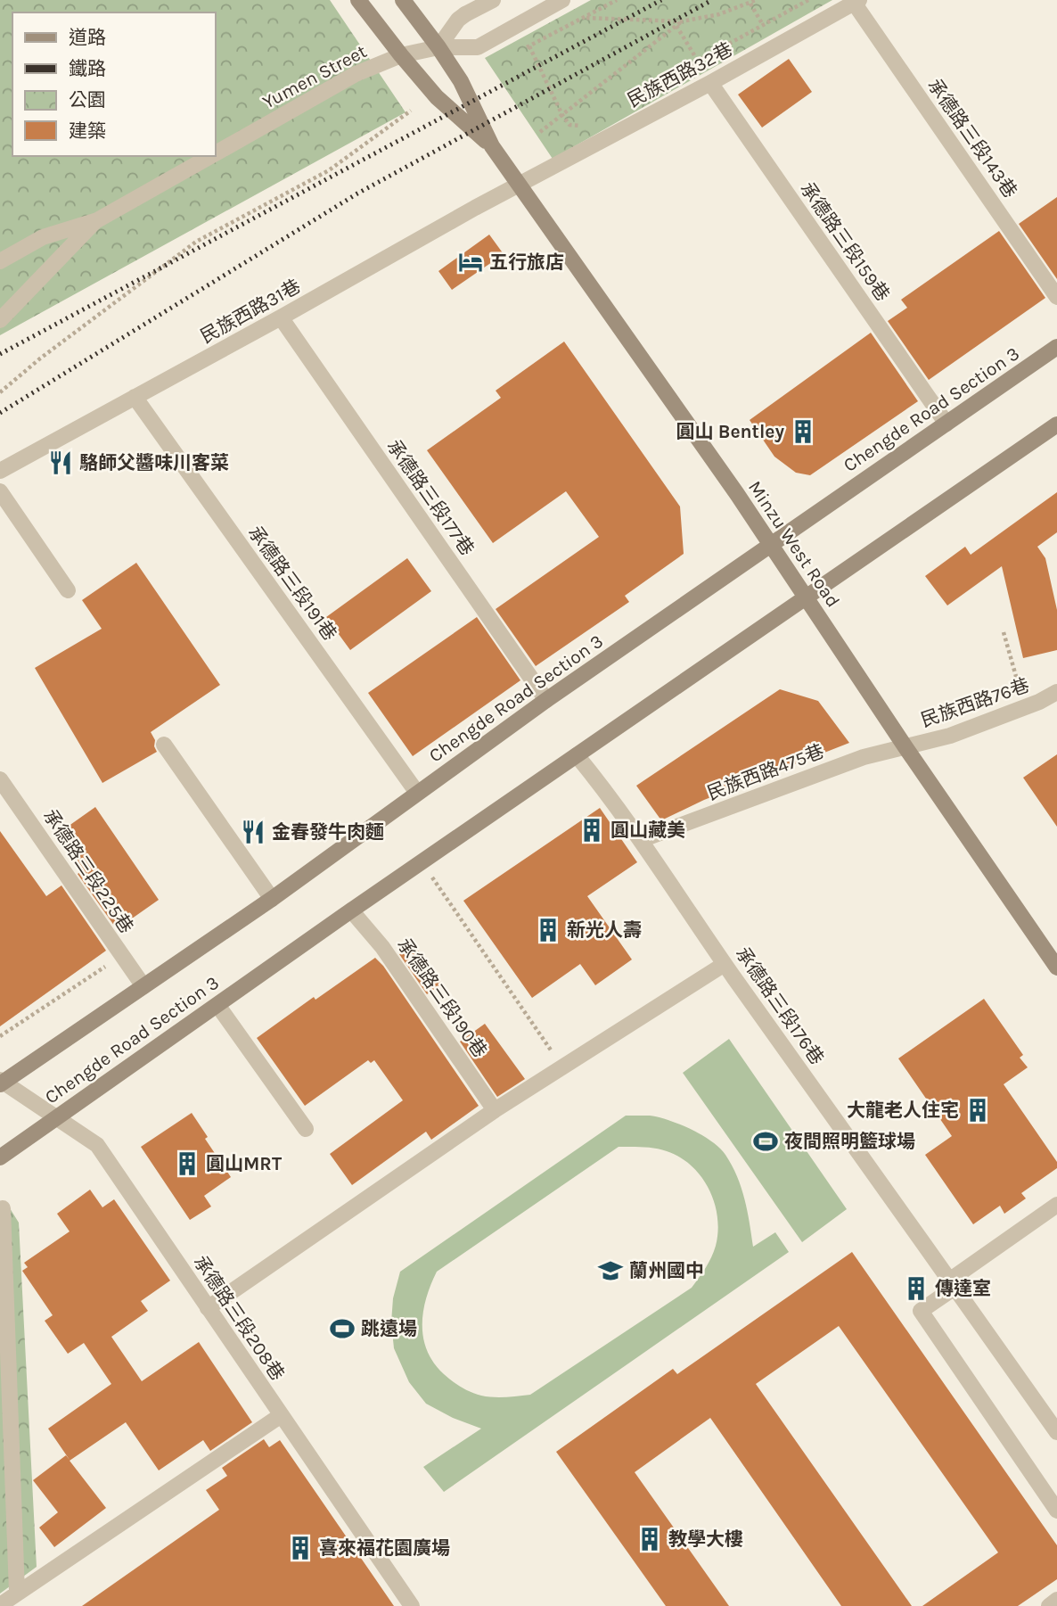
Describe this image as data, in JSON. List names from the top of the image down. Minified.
{"streets":{"main road":["Chengde Road Section 3","Minzu West Road"],"street":["民族西路32巷","Yumen Street","承德路三段143巷","承德路三段159巷","民族西路31巷","承德路三段177巷","承德路三段191巷","民族西路76巷","民族西路475巷","承德路三段225巷","承德路三段190巷","承德路三段176巷","承德路三段208巷"]},"crossings":[["民族西路32巷","承德路三段143巷"],["民族西路32巷","承德路三段159巷"],["民族西路32巷","民族西路31巷"],["民族西路32巷","Minzu West Road"],["Yumen Street","Minzu West Road"],["承德路三段159巷","Chengde Road Section 3"],["民族西路31巷","承德路三段177巷"],["民族西路31巷","Minzu West Road"],["民族西路31巷","承德路三段191巷"],["Chengde Road Section 3","承德路三段177巷"],["Chengde Road Section 3","Minzu West Road"],["Chengde Road Section 3","承德路三段191巷"],["Chengde Road Section 3","承德路三段225巷"],["Chengde Road Section 3","承德路三段190巷"],["Chengde Road Section 3","承德路三段176巷"],["Chengde Road Section 3","承德路三段208巷"],["Minzu West Road","民族西路76巷"],["Minzu West Road","民族西路475巷"],["民族西路76巷","民族西路475巷"],["民族西路475巷","承德路三段176巷"]],"places":{"hotel":["五行旅店"],"building":["圓山 Bentley","圓山藏美","新光人壽","大龍老人住宅","圓山MRT","傳達室","教學大樓","喜來福花園廣場"],"restaurant":["駱師父醬味川客菜","金春發牛肉麵"],"sports":["夜間照明籃球場","跳遠場"],"school or university":["蘭州國中"]},"legend":["道路","鐵路","公園","建築"]}
